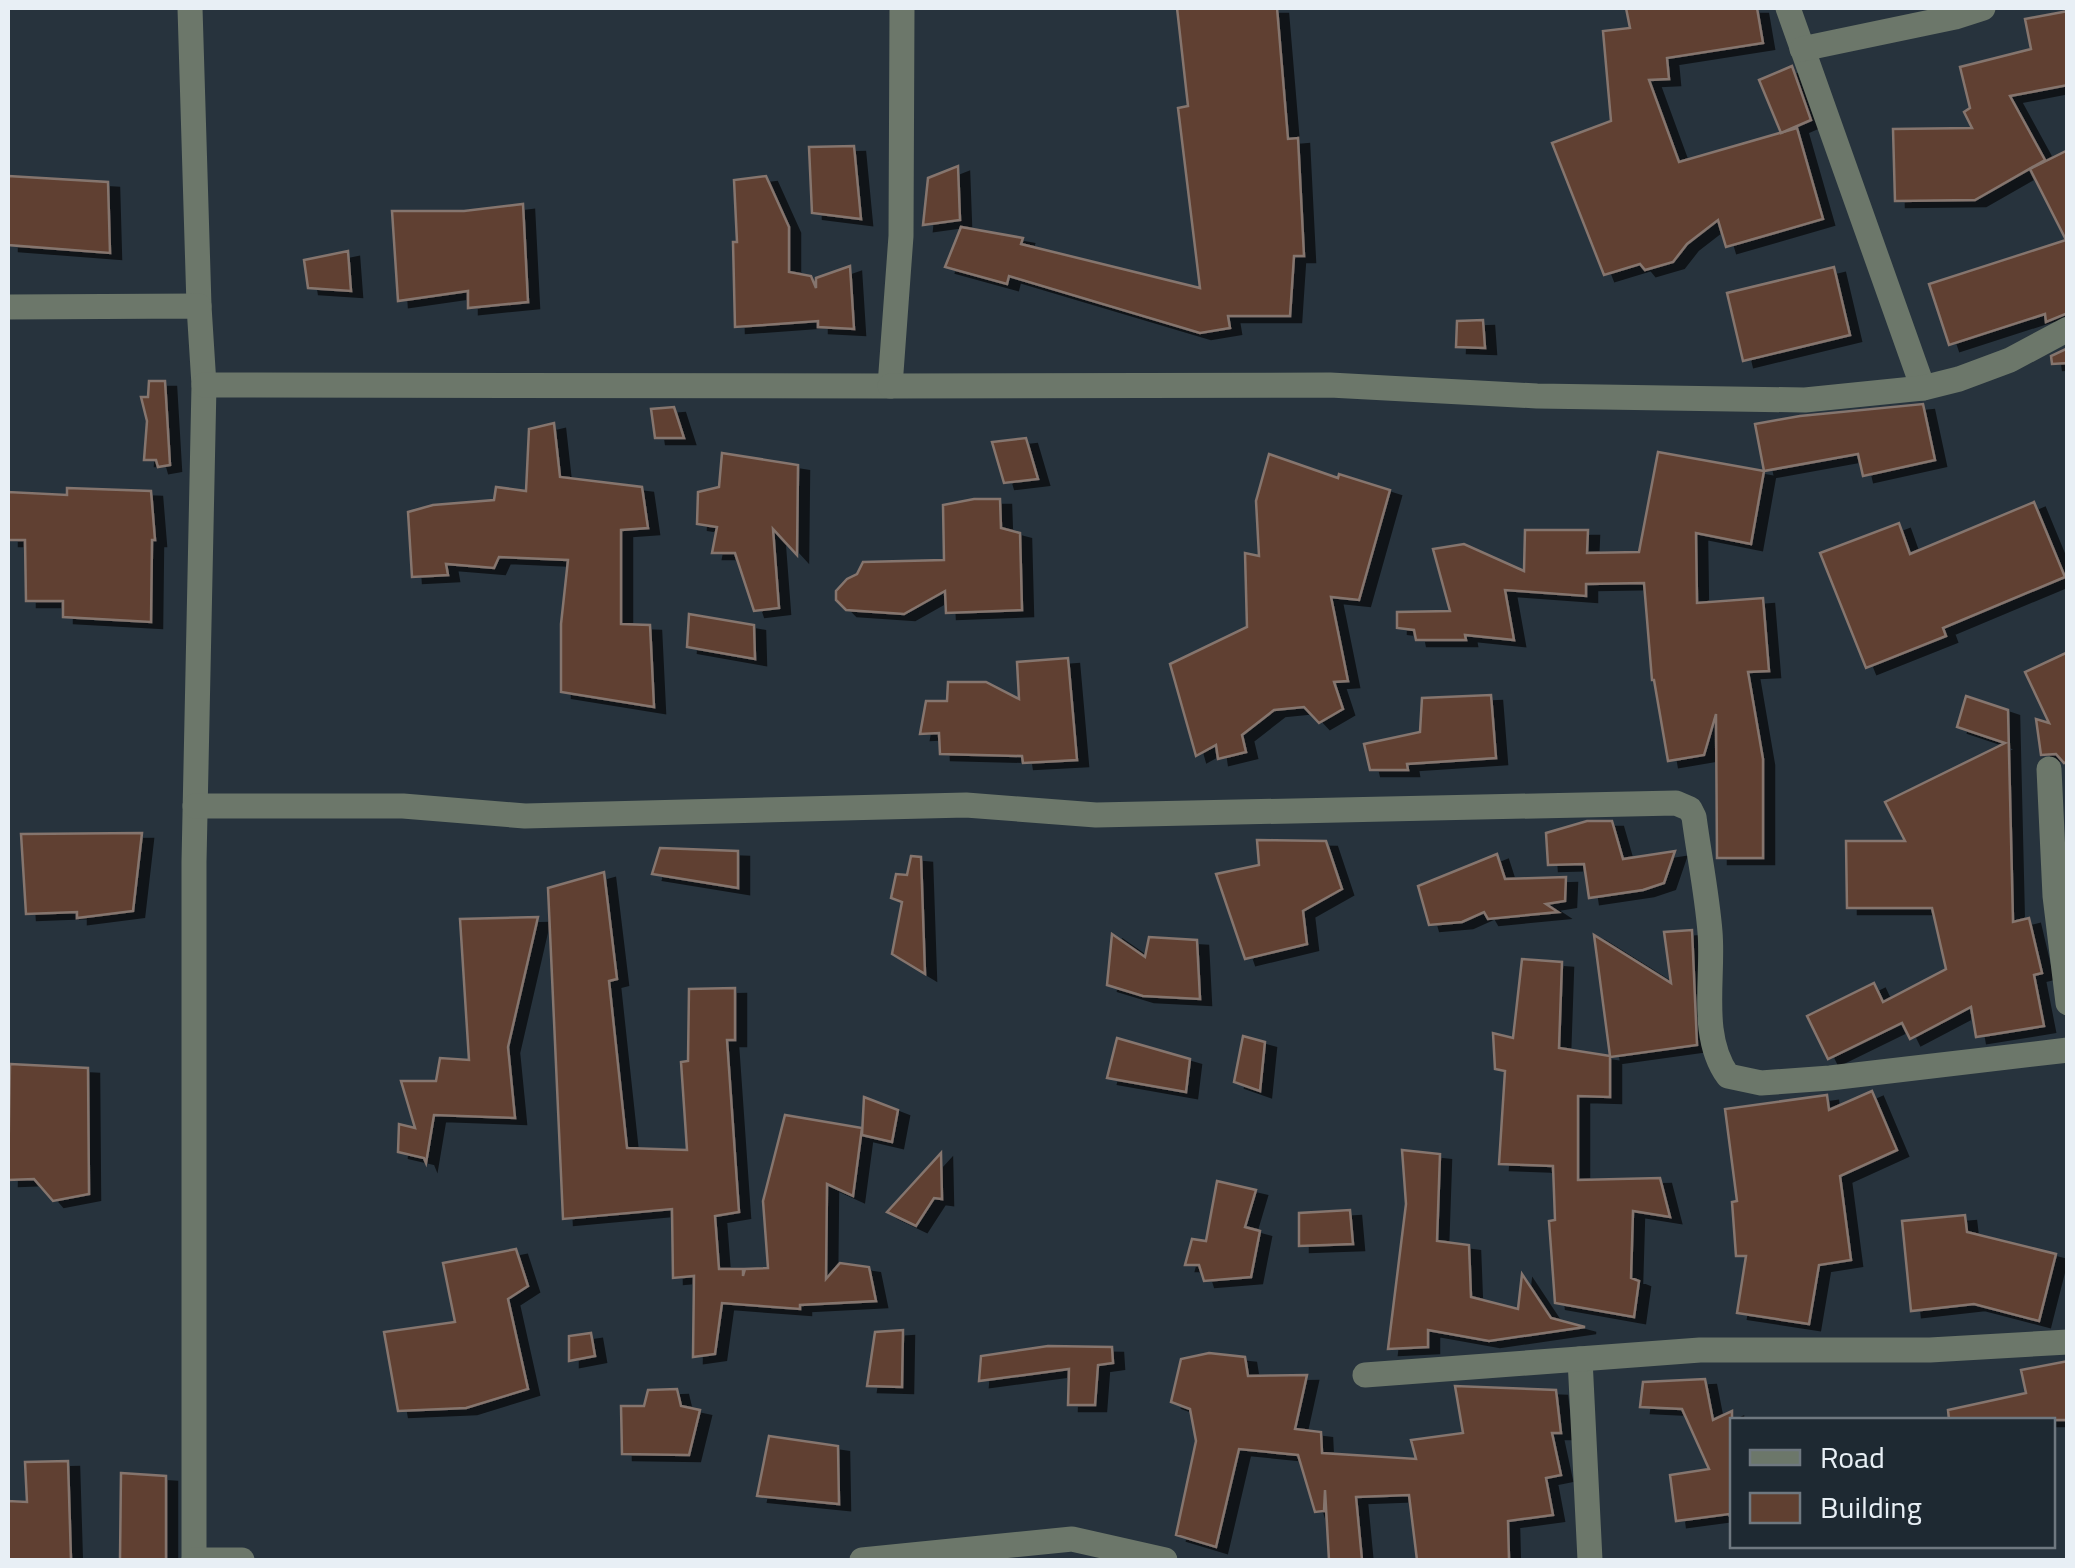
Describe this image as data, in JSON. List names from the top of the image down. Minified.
{"legend":["Road","Building"]}
